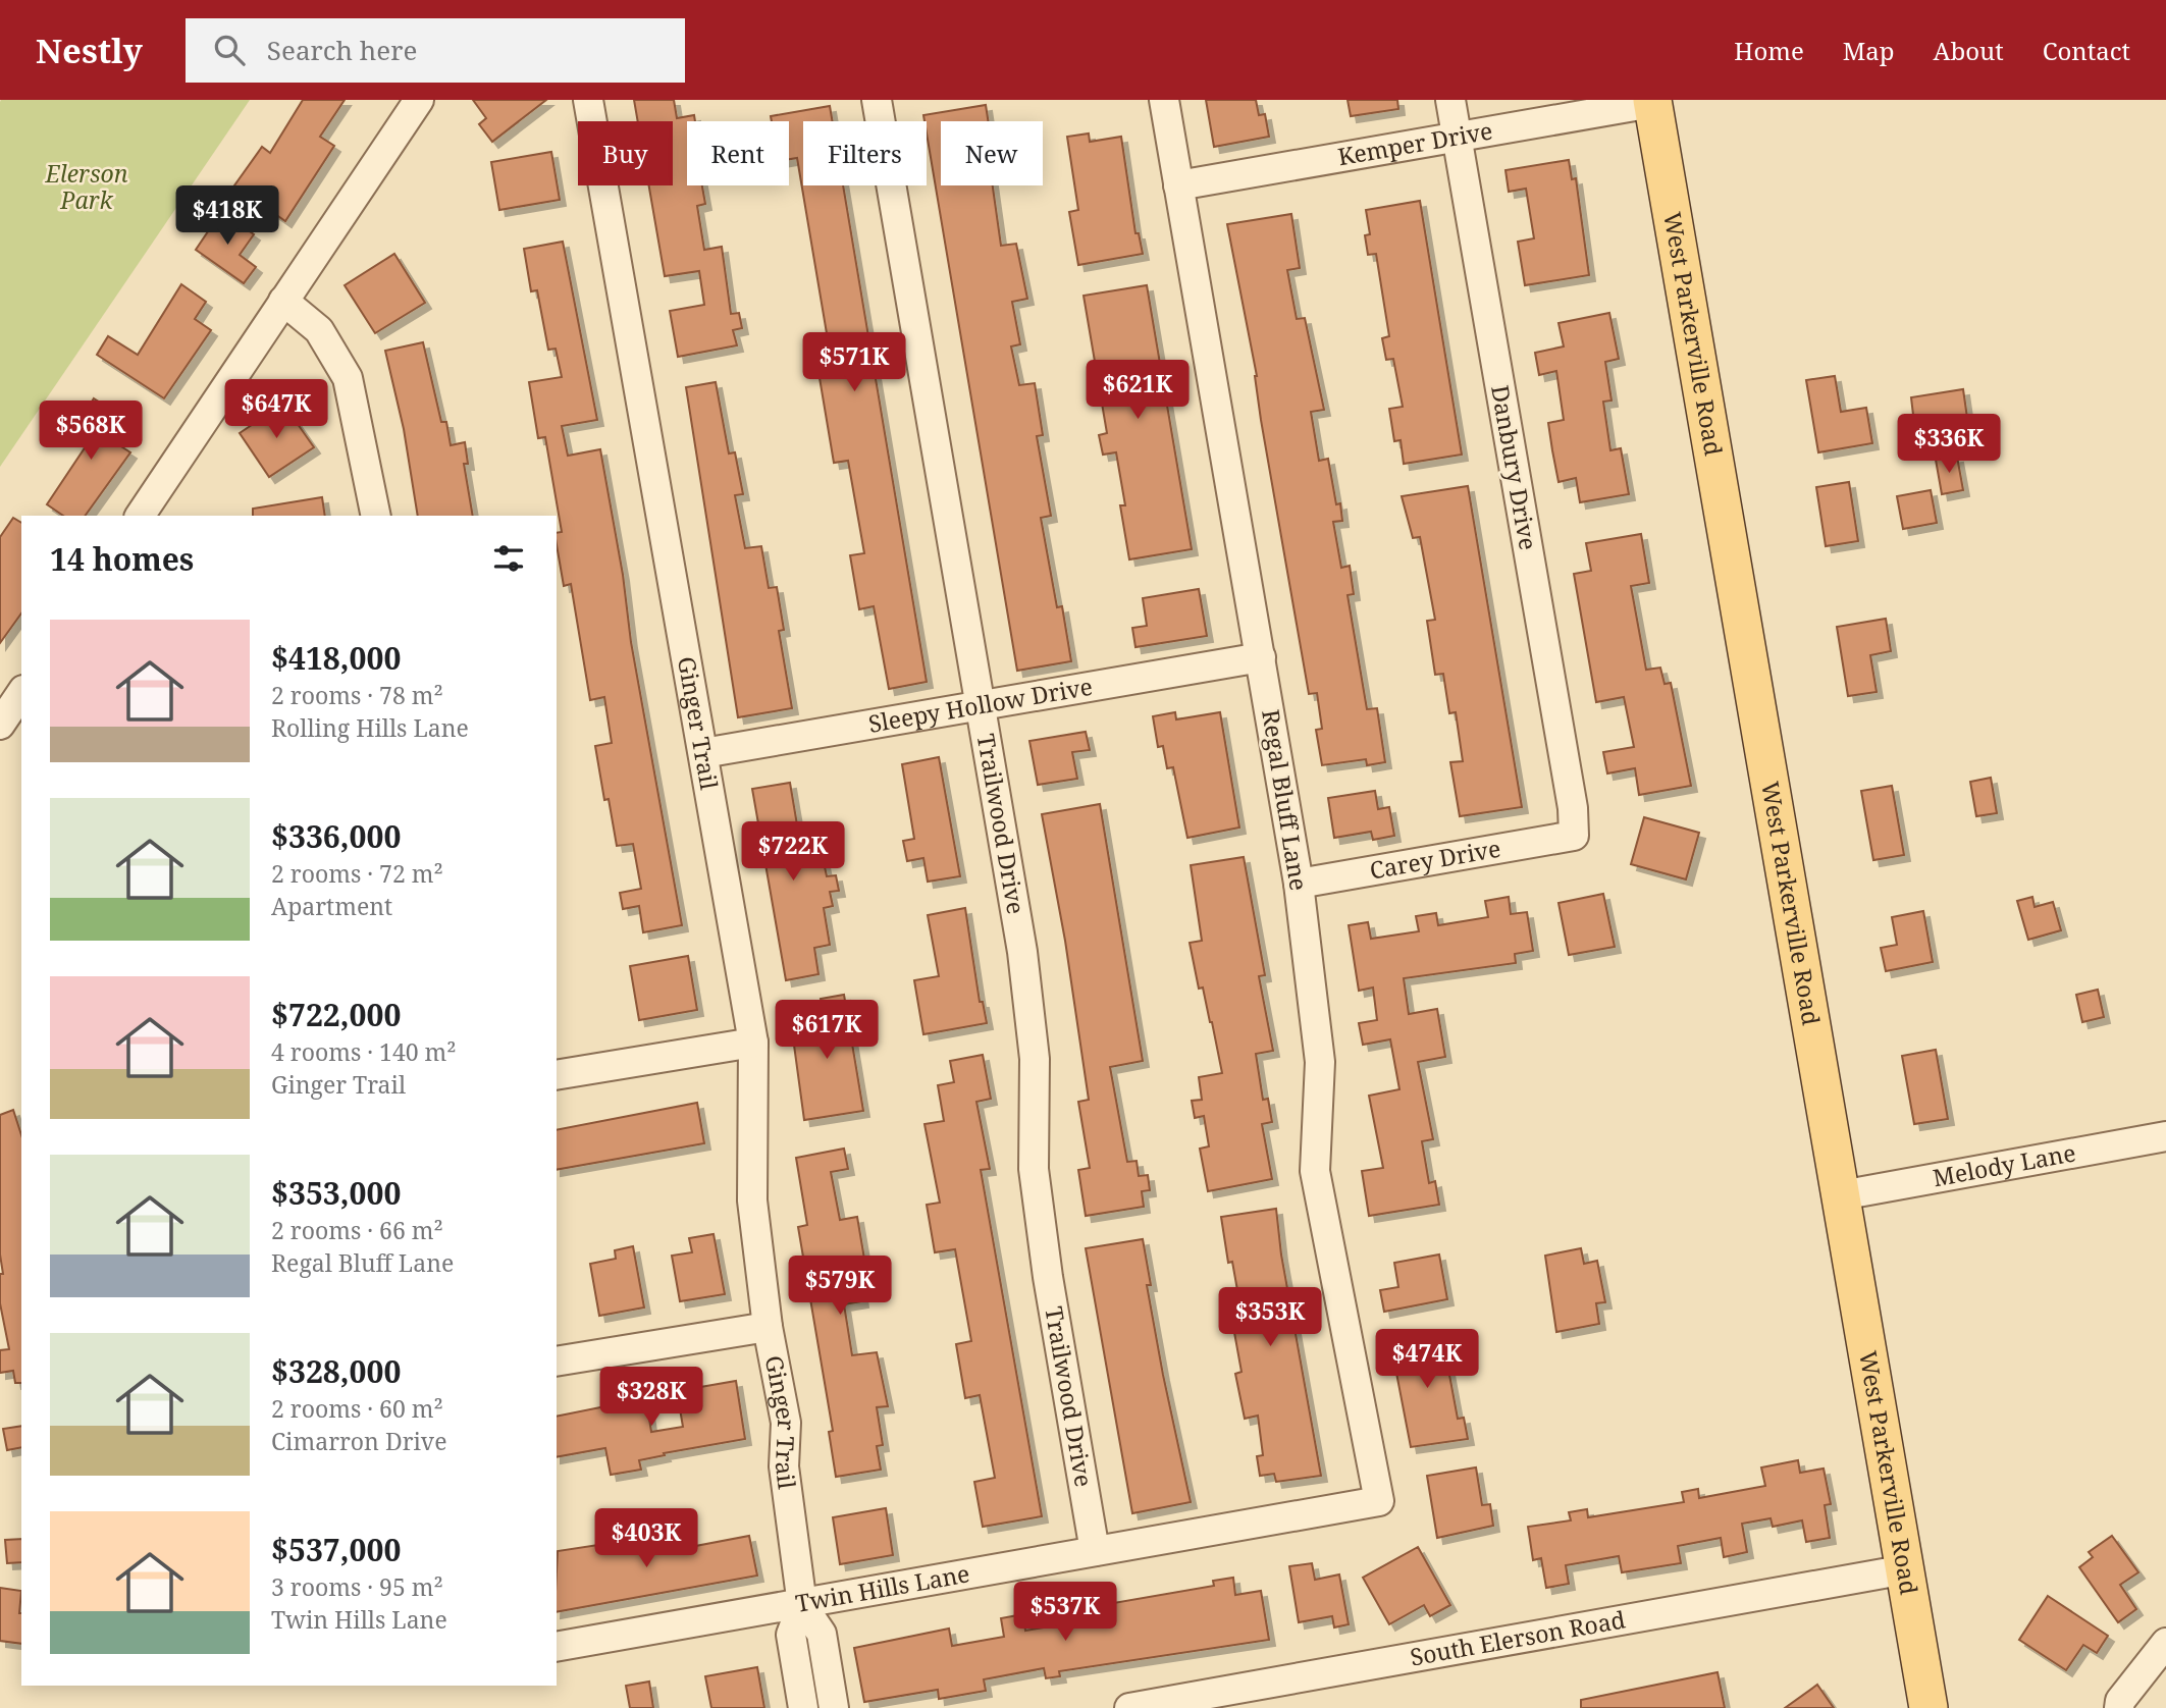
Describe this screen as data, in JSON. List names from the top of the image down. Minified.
{"streets":{"main road":["West Parkerville Road"],"street":["Kemper Drive","Danbury Drive","Sleepy Hollow Drive","Ginger Trail","Regal Bluff Lane","Trailwood Drive","Carey Drive","Melody Lane","Twin Hills Lane","South Elerson Road"]},"crossings":[["Kemper Drive","West Parkerville Road"],["Kemper Drive","Danbury Drive"],["Kemper Drive","Regal Bluff Lane"],["West Parkerville Road","Melody Lane"],["West Parkerville Road","South Elerson Road"],["Danbury Drive","Carey Drive"],["Sleepy Hollow Drive","Ginger Trail"],["Sleepy Hollow Drive","Regal Bluff Lane"],["Sleepy Hollow Drive","Trailwood Drive"],["Ginger Trail","Twin Hills Lane"],["Regal Bluff Lane","Carey Drive"],["Regal Bluff Lane","Twin Hills Lane"],["Trailwood Drive","Twin Hills Lane"]],"parks":["Elerson Park"],"page":{"header":"Nestly","search":"Search here","nav":["Home","Map","About","Contact"],"chip":["Buy","Rent","Filters","New"],"price":["$418K","$571K","$621K","$647K","$568K","$336K","$722K","$617K","$579K","$353K","$474K","$328K","$403K","$537K"],"heading":"14 homes","list":[{"name":"$418,000","note":"2 rooms · 78 m² · Rolling Hills Lane"},{"name":"$336,000","note":"2 rooms · 72 m² · Apartment"},{"name":"$722,000","note":"4 rooms · 140 m² · Ginger Trail"},{"name":"$353,000","note":"2 rooms · 66 m² · Regal Bluff Lane"},{"name":"$328,000","note":"2 rooms · 60 m² · Cimarron Drive"},{"name":"$537,000","note":"3 rooms · 95 m² · Twin Hills Lane"}]}}
